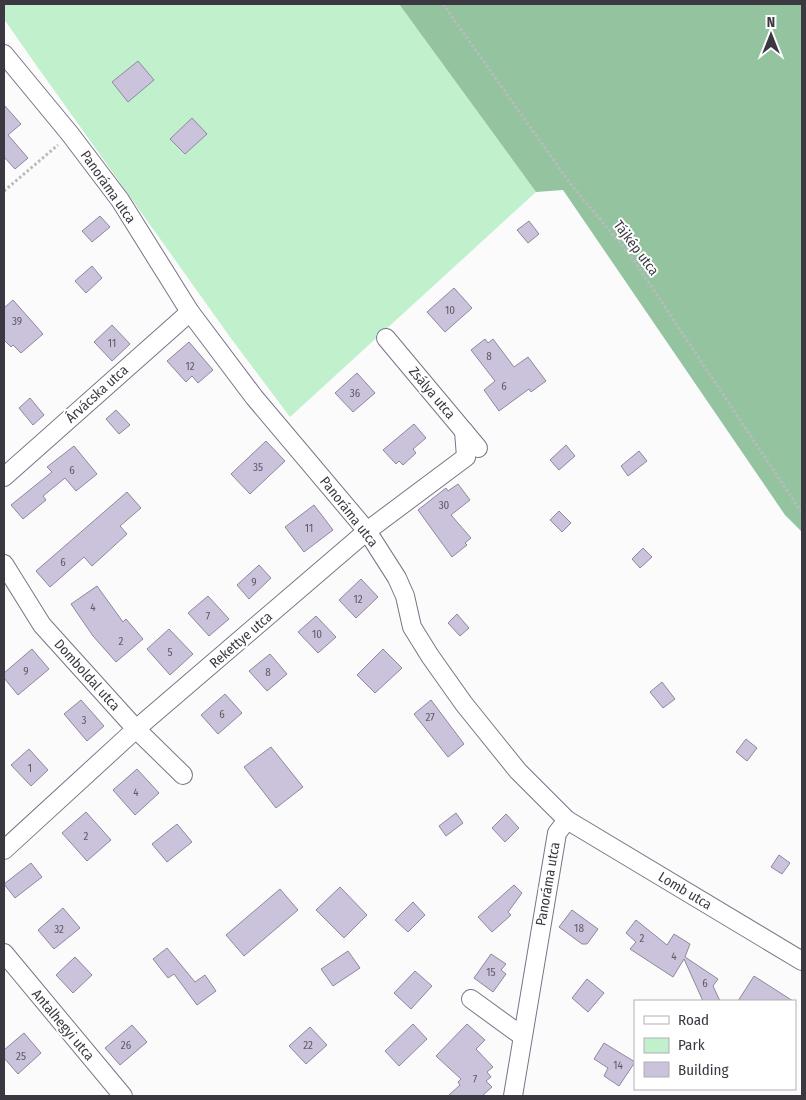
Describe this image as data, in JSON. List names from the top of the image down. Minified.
{"streets":{"street":["Panoráma utca","Zsálya utca","Árvácska utca","Rekettye utca","Domboldal utca","Lomb utca","Antalhegyi utca"],"path":["Tájkép utca"]},"crossings":[["Panoráma utca","Árvácska utca"],["Panoráma utca","Rekettye utca"],["Panoráma utca","Lomb utca"],["Zsálya utca","Rekettye utca"],["Rekettye utca","Domboldal utca"]],"house_numbers":["10","39","11","8","12","6","36","35","6","30","11","6","9","12","4","7","10","2","5","9","8","6","27","3","1","4","2","18","32","2","4","15","6","26","22","25","14","7"],"legend":["Road","Park","Building"],"north":"top"}
